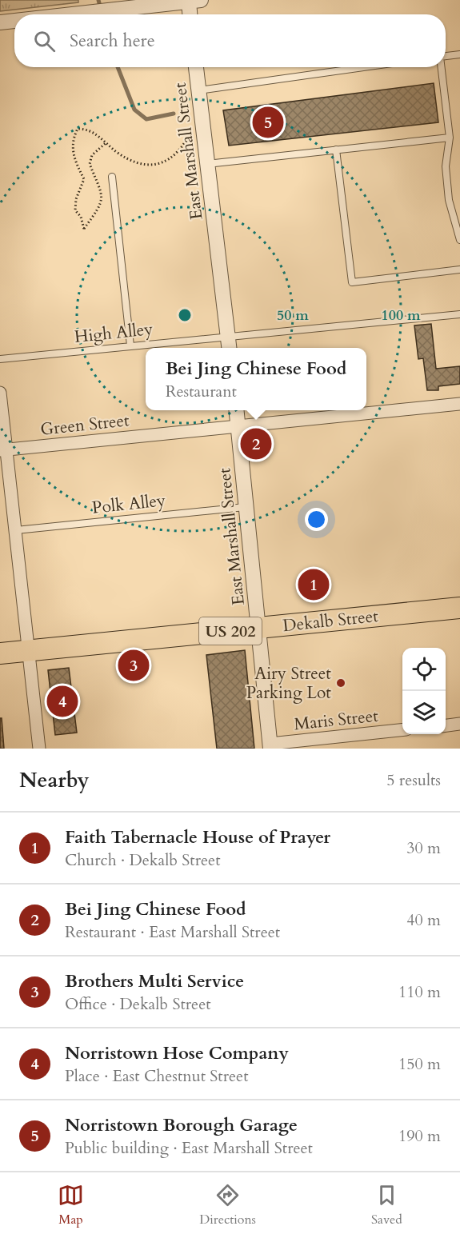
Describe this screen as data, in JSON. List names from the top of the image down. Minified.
{"streets":{"highway":["Dekalb Street","US 202"],"street":["East Marshall Street","Green Street","Maris Street"],"lane":["High Alley","Polk Alley"]},"crossings":[["East Marshall Street","High Alley"],["East Marshall Street","Green Street"],["East Marshall Street","Polk Alley"],["East Marshall Street","Dekalb Street"],["East Marshall Street","Maris Street"]],"places":["Airy Street Parking Lot"],"page":{"search":"Search here","pins":["5","2","1","3","4"],"popup":["Bei Jing Chinese Food","Restaurant"],"heading":["Nearby","5 results"],"list":[{"mark":"1","name":"Faith Tabernacle House of Prayer","note":"Church · Dekalb Street","value":"30 m"},{"mark":"2","name":"Bei Jing Chinese Food","note":"Restaurant · East Marshall Street","value":"40 m"},{"mark":"3","name":"Brothers Multi Service","note":"Office · Dekalb Street","value":"110 m"},{"mark":"4","name":"Norristown Hose Company","note":"Place · East Chestnut Street","value":"150 m"},{"mark":"5","name":"Norristown Borough Garage","note":"Public building · East Marshall Street","value":"190 m"}],"nav":["Map","Directions","Saved"]},"rings":["50 m","100 m"]}
